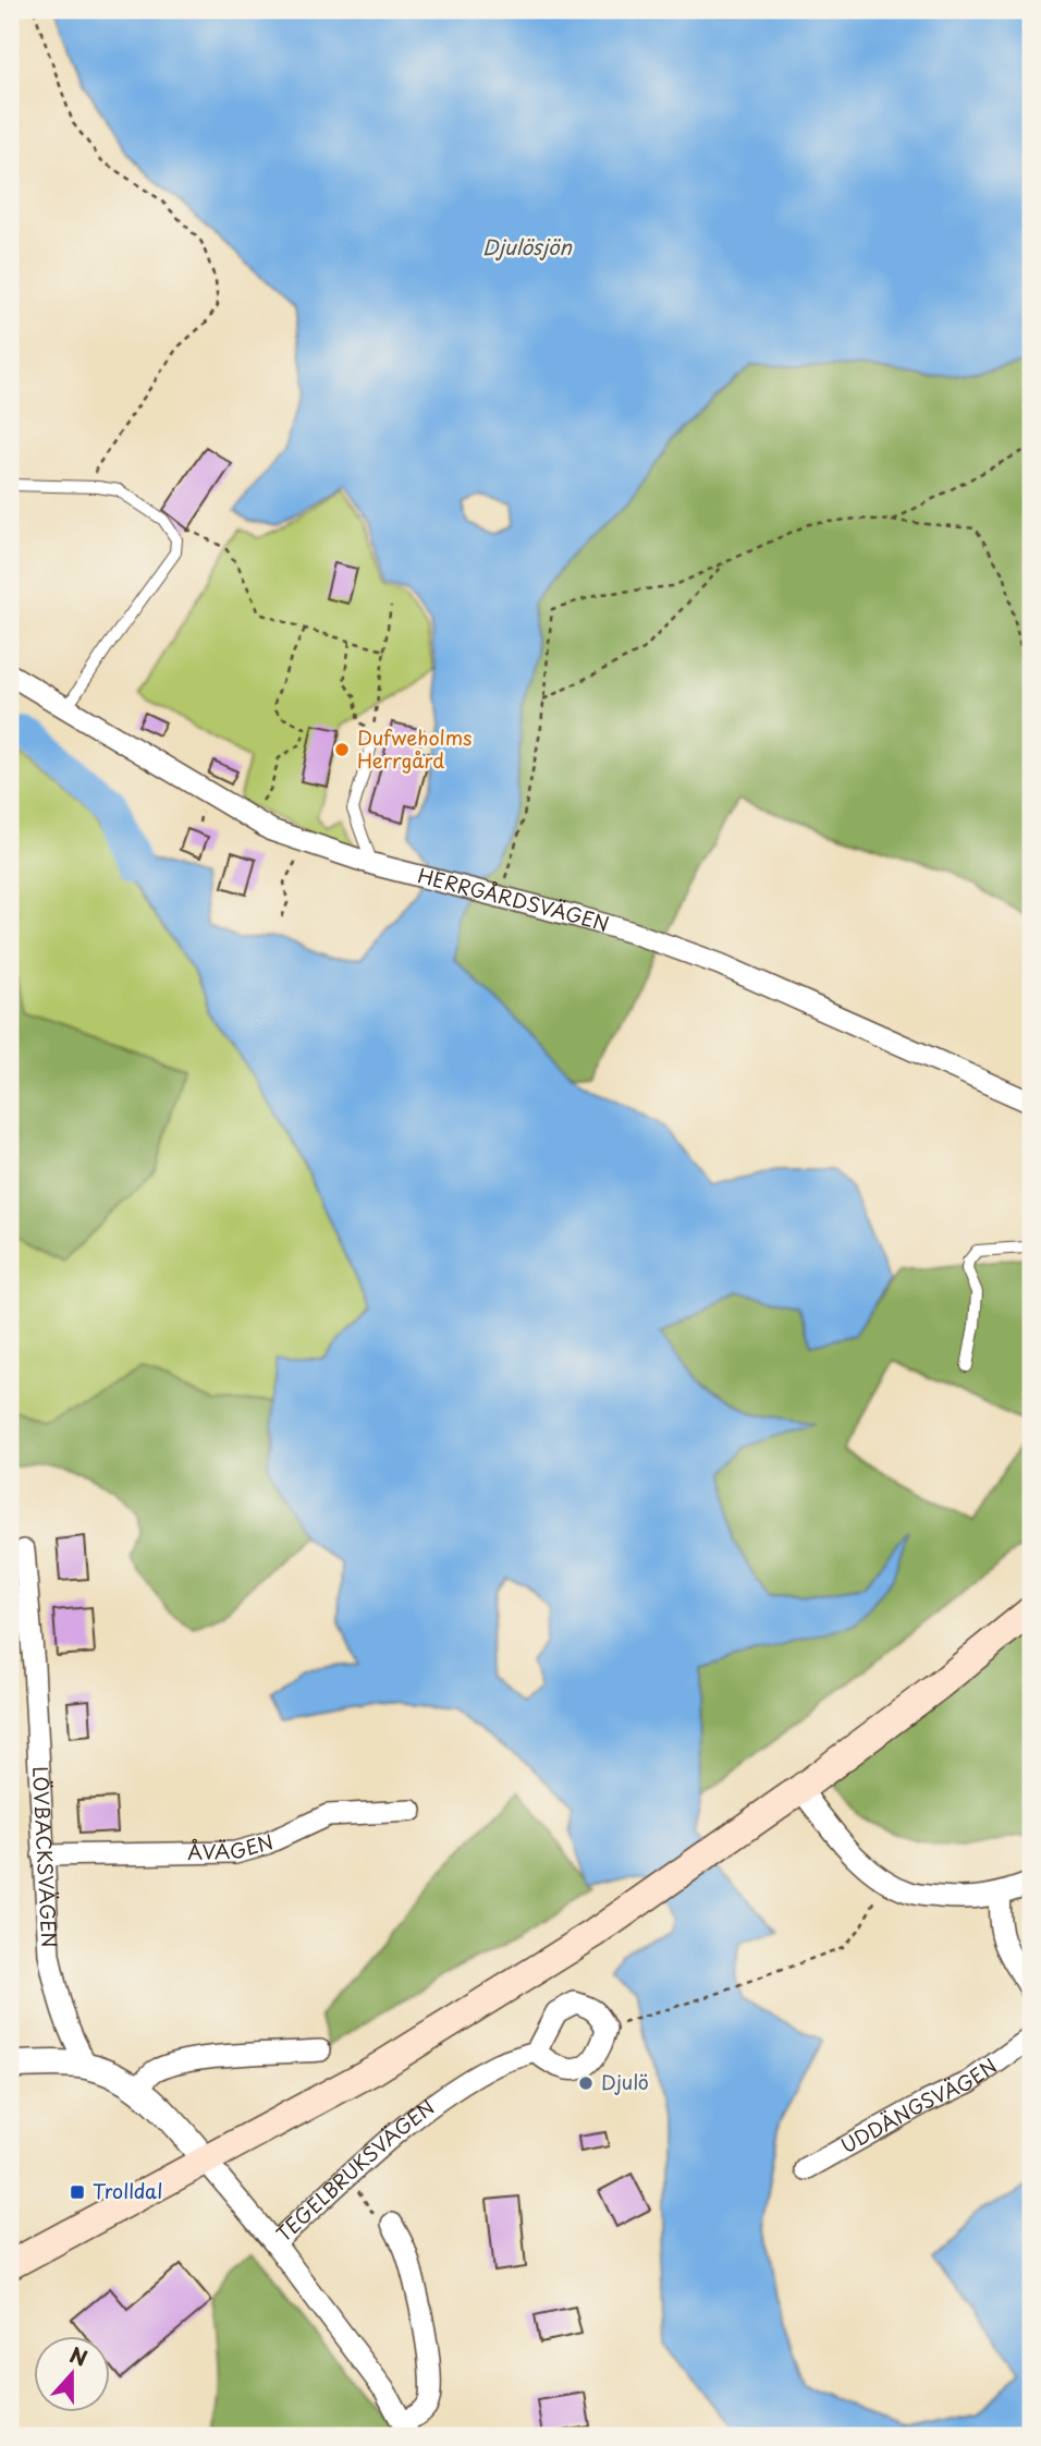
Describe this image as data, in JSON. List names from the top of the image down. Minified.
{"streets":{"street":["HERRGÅRDSVÄGEN","ÅVÄGEN","LÖVBACKSVÄGEN","UDDÄNGSVÄGEN","TEGELBRUKSVÄGEN"]},"crossings":[["ÅVÄGEN","LÖVBACKSVÄGEN"]],"water":["Djulösjön"],"places":{"other":["Dufweholms Herrgård","Djulö"],"transit":["Trolldal"]},"north":"top"}
